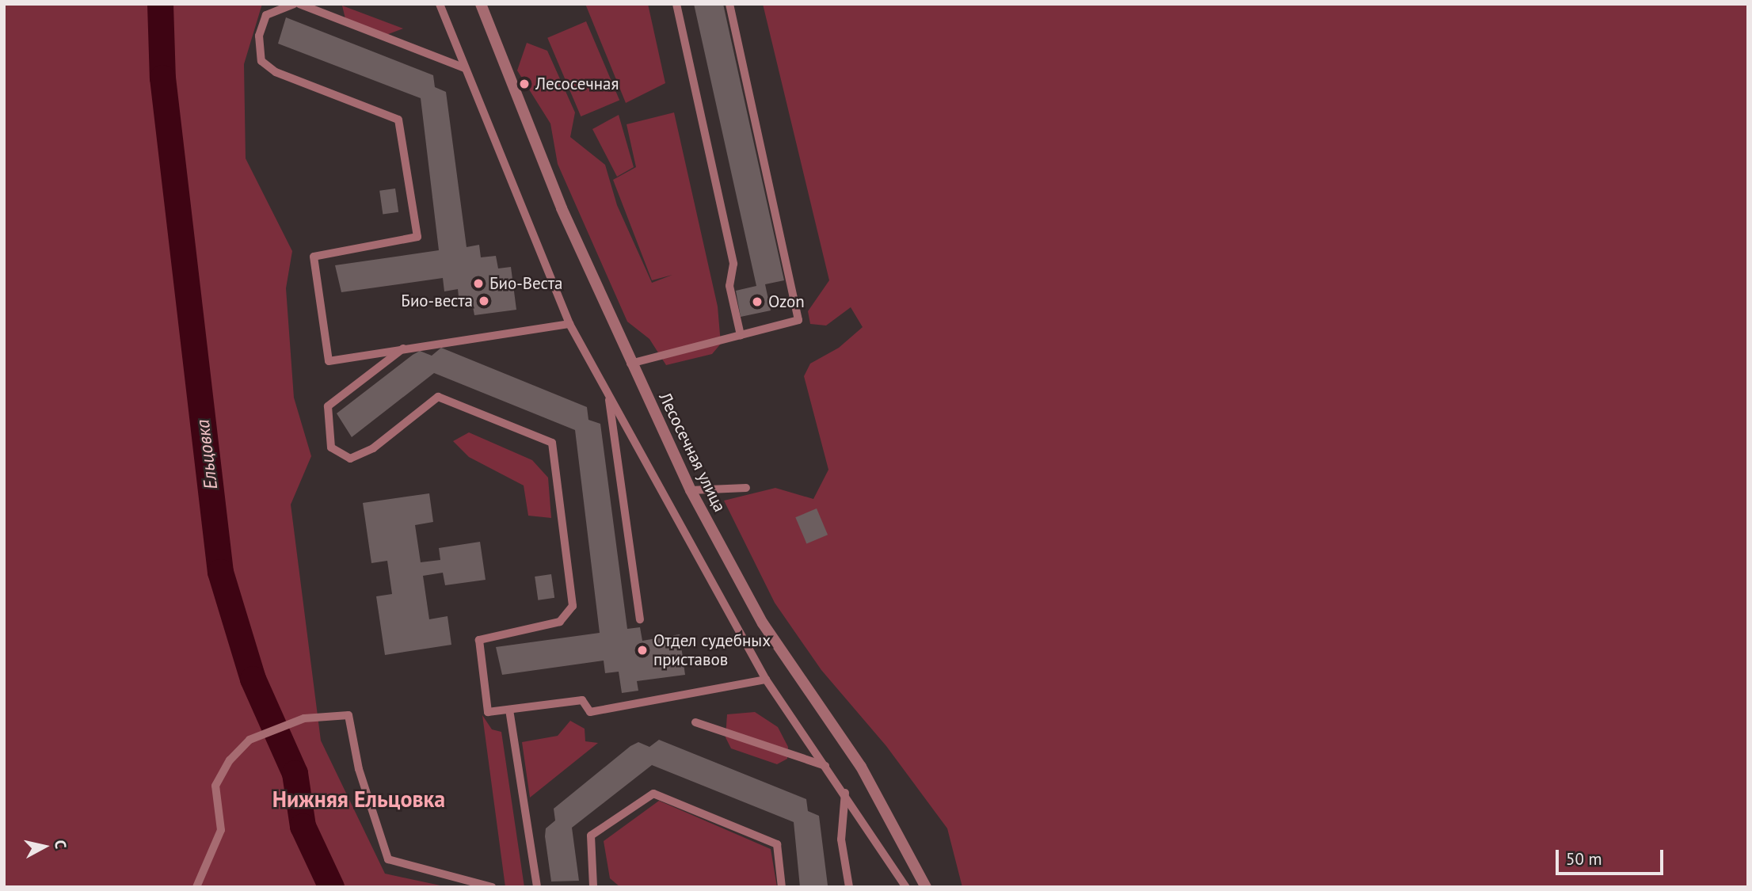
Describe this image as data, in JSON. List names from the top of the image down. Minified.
{"streets":{"street":["Лесосечная улица"]},"districts":["Нижняя Ельцовка"],"water":["Ельцовка"],"places":["Лесосечная","Био-Веста","Био-веста","Ozon","Отдел судебных приставов"],"scale_bar":"50 m","north":"right"}
